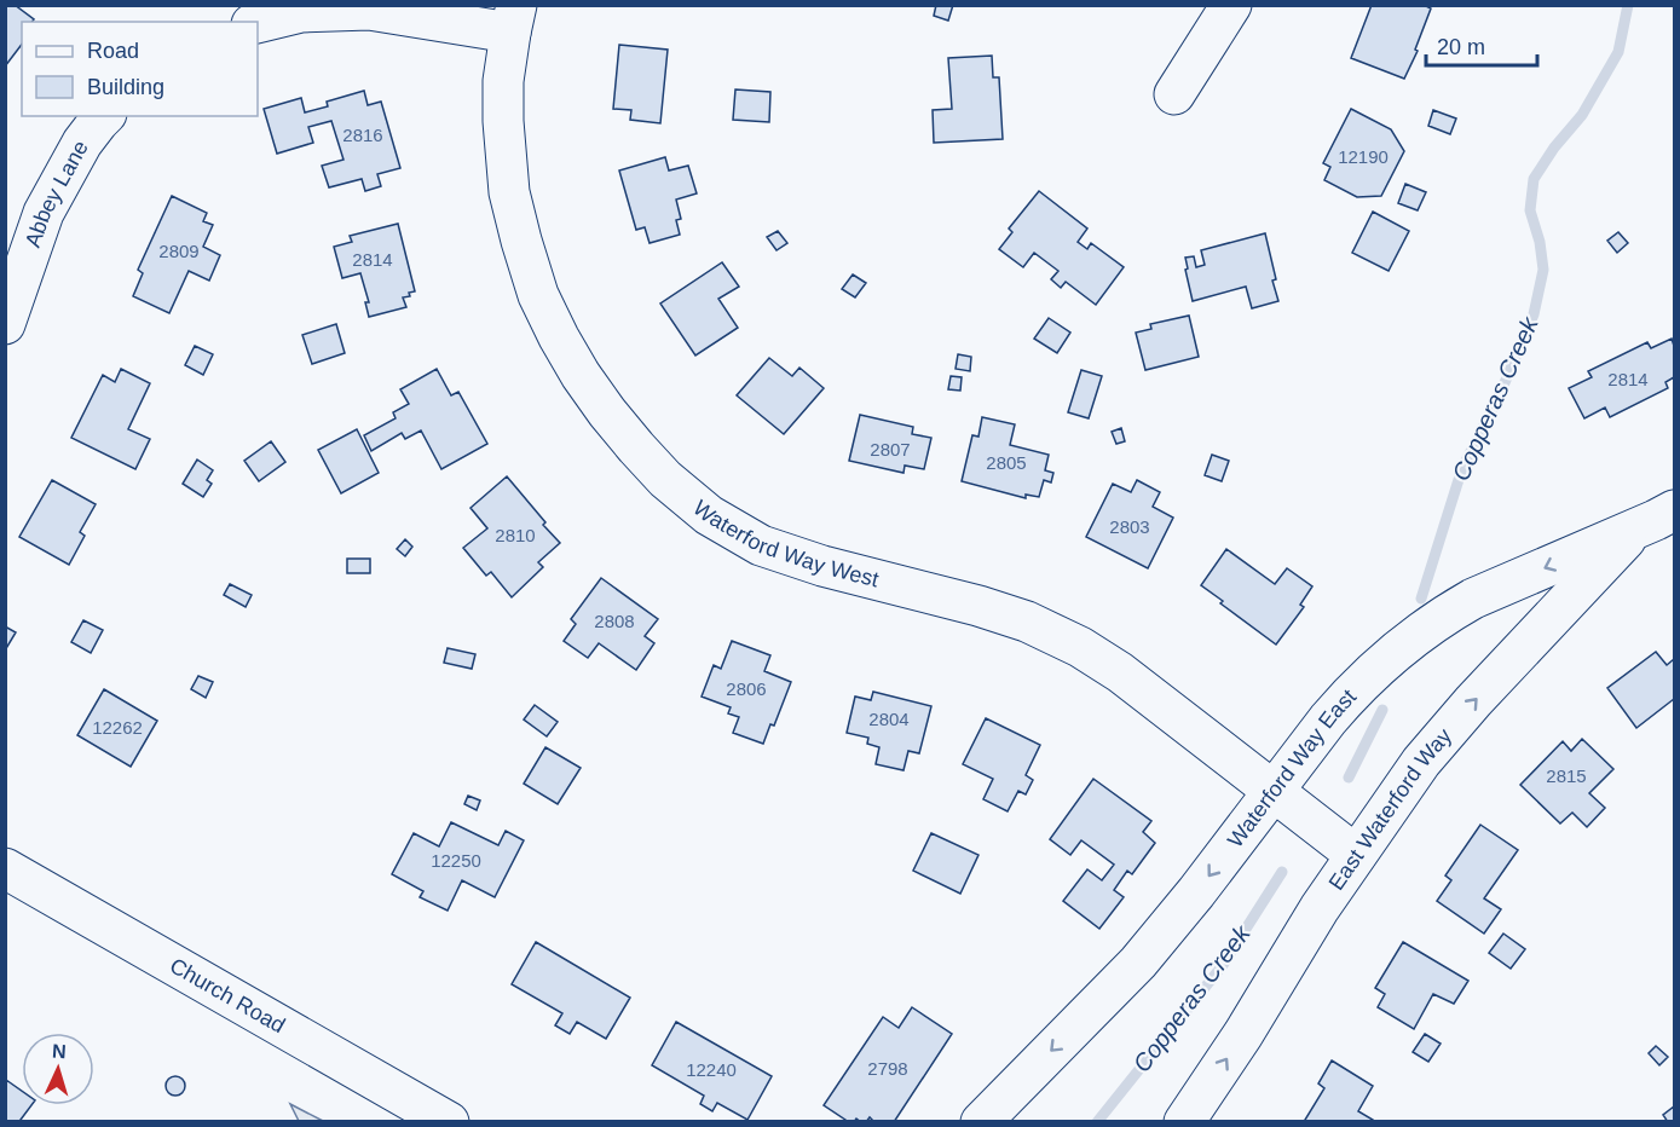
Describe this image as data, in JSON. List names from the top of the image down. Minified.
{"streets":{"street":["Abbey Lane","Waterford Way West","Waterford Way East","East Waterford Way","Church Road"]},"crossings":[["Waterford Way West","Waterford Way East"],["Waterford Way West","East Waterford Way"],["Waterford Way East","East Waterford Way"]],"one_way":["Waterford Way East","East Waterford Way"],"water":["Copperas Creek"],"house_numbers":["2816","12190","2809","2814","2814","2807","2805","2803","2810","2808","2806","2804","12262","2815","12250","2798","12240"],"legend":["Road","Building"],"scale_bar":"20 m","north":"top"}
